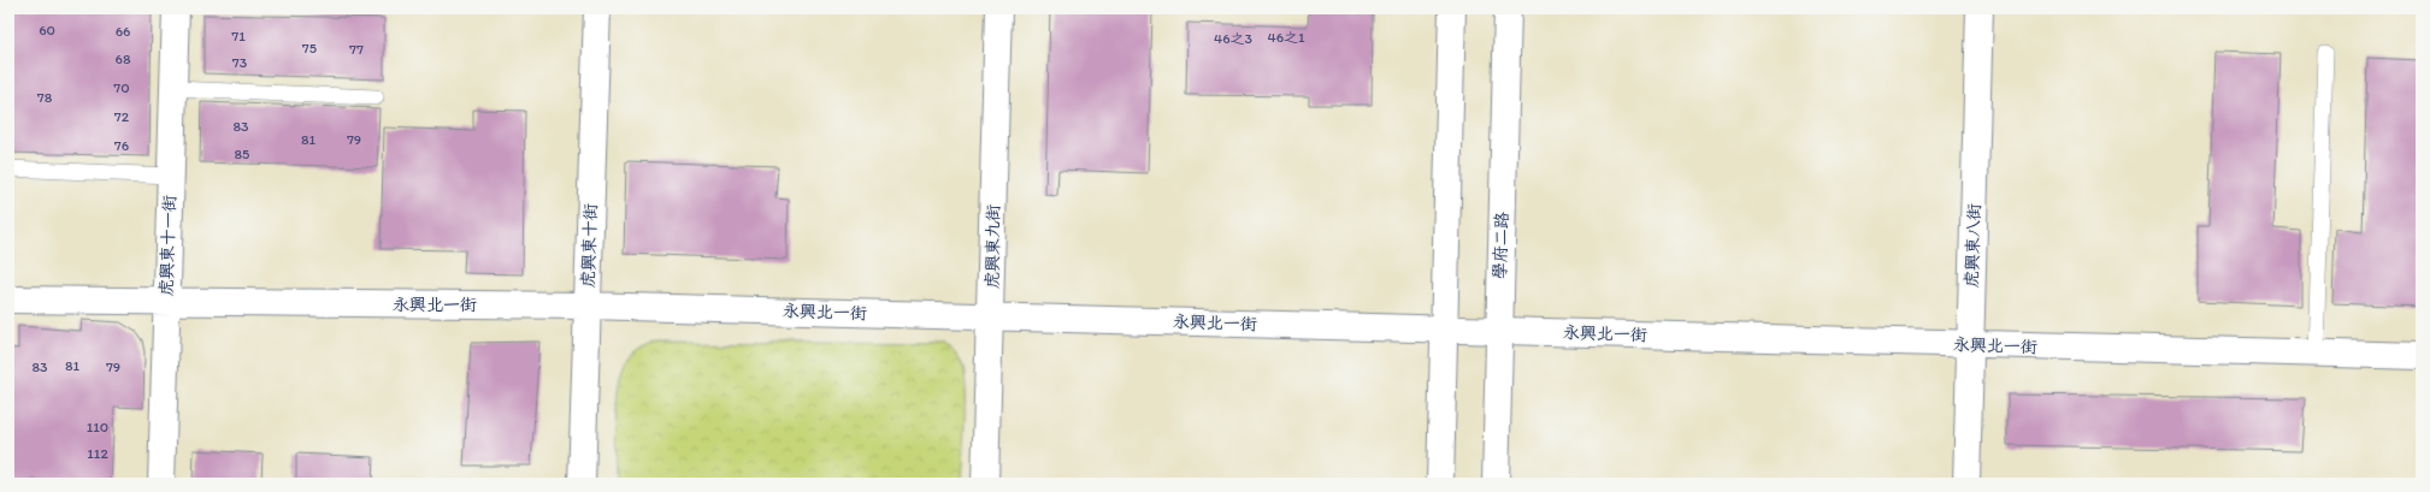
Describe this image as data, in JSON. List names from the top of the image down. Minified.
{"streets":{"street":["虎興東十一街","虎興東十街","學府二路","虎興東八街","虎興東九街","永興北一街"]},"crossings":[["虎興東十一街","永興北一街"],["虎興東十街","永興北一街"],["學府二路","永興北一街"],["虎興東八街","永興北一街"],["虎興東九街","永興北一街"]],"house_numbers":["60","66","71","46之1","46之3","75","77","68","73","70","78","72","83","81","79","76","85","81","83","79","110","112"]}
